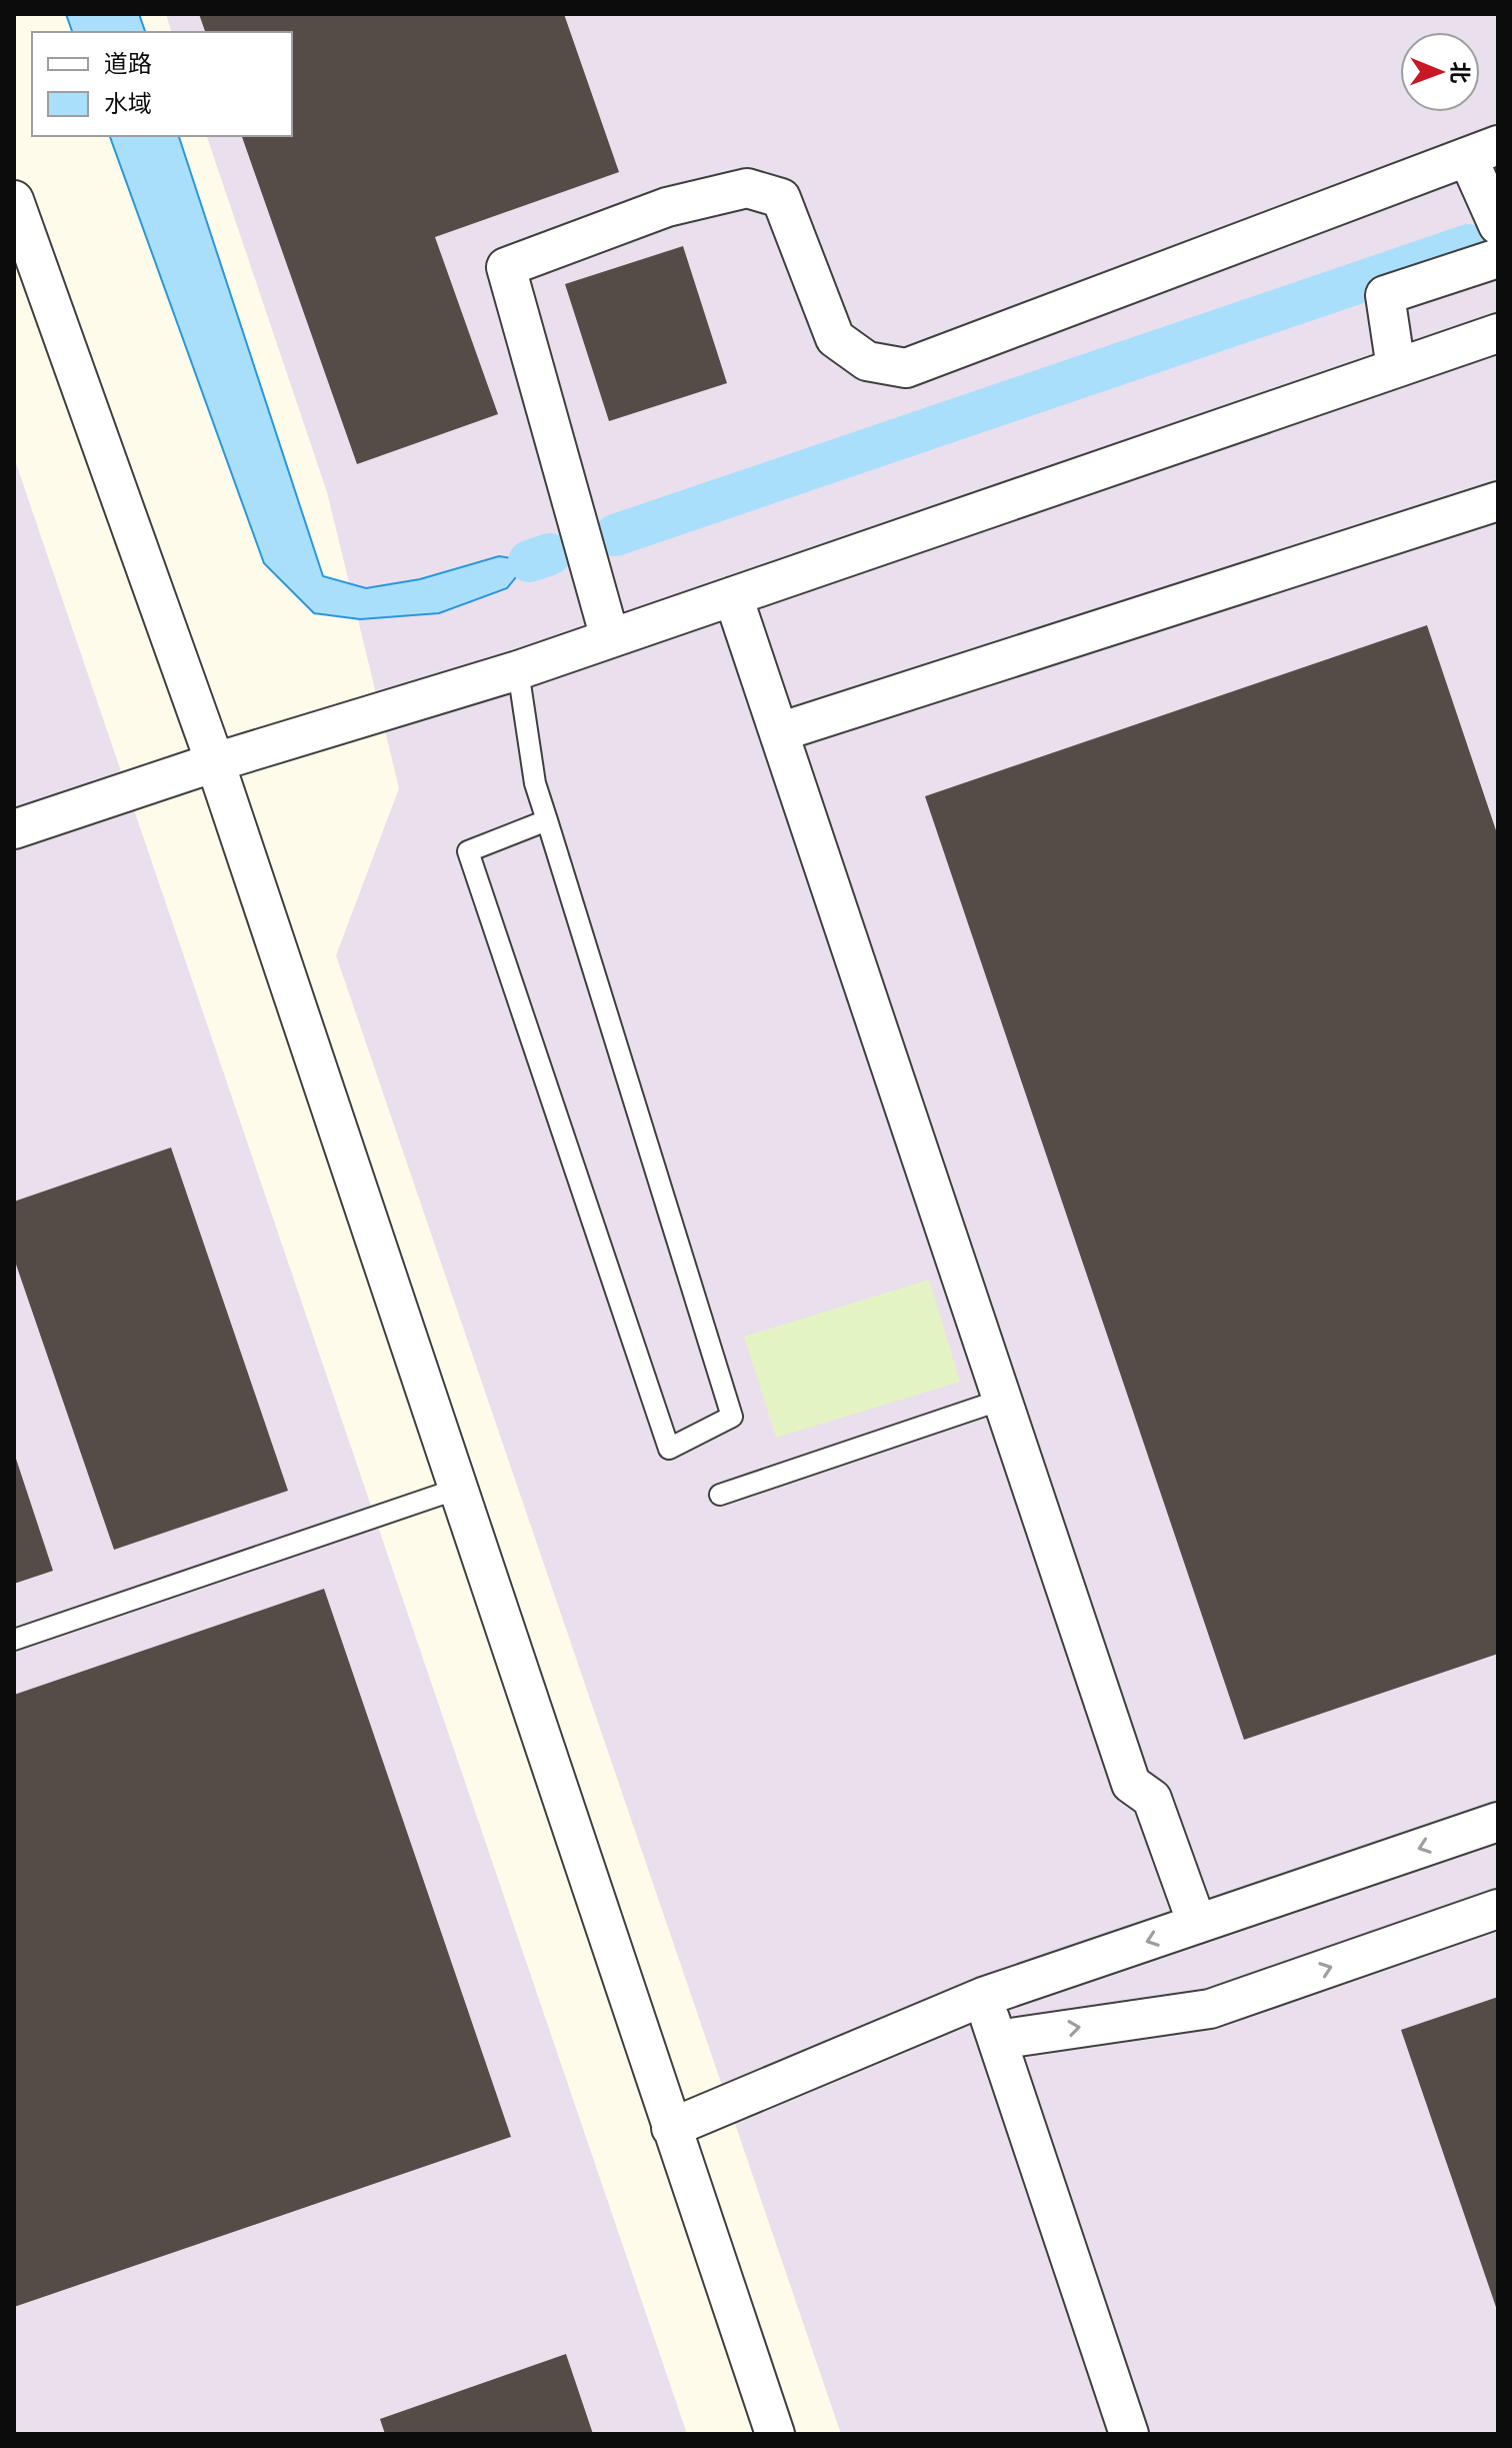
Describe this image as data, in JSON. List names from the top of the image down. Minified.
{"legend":["道路","水域"],"north":"right"}
